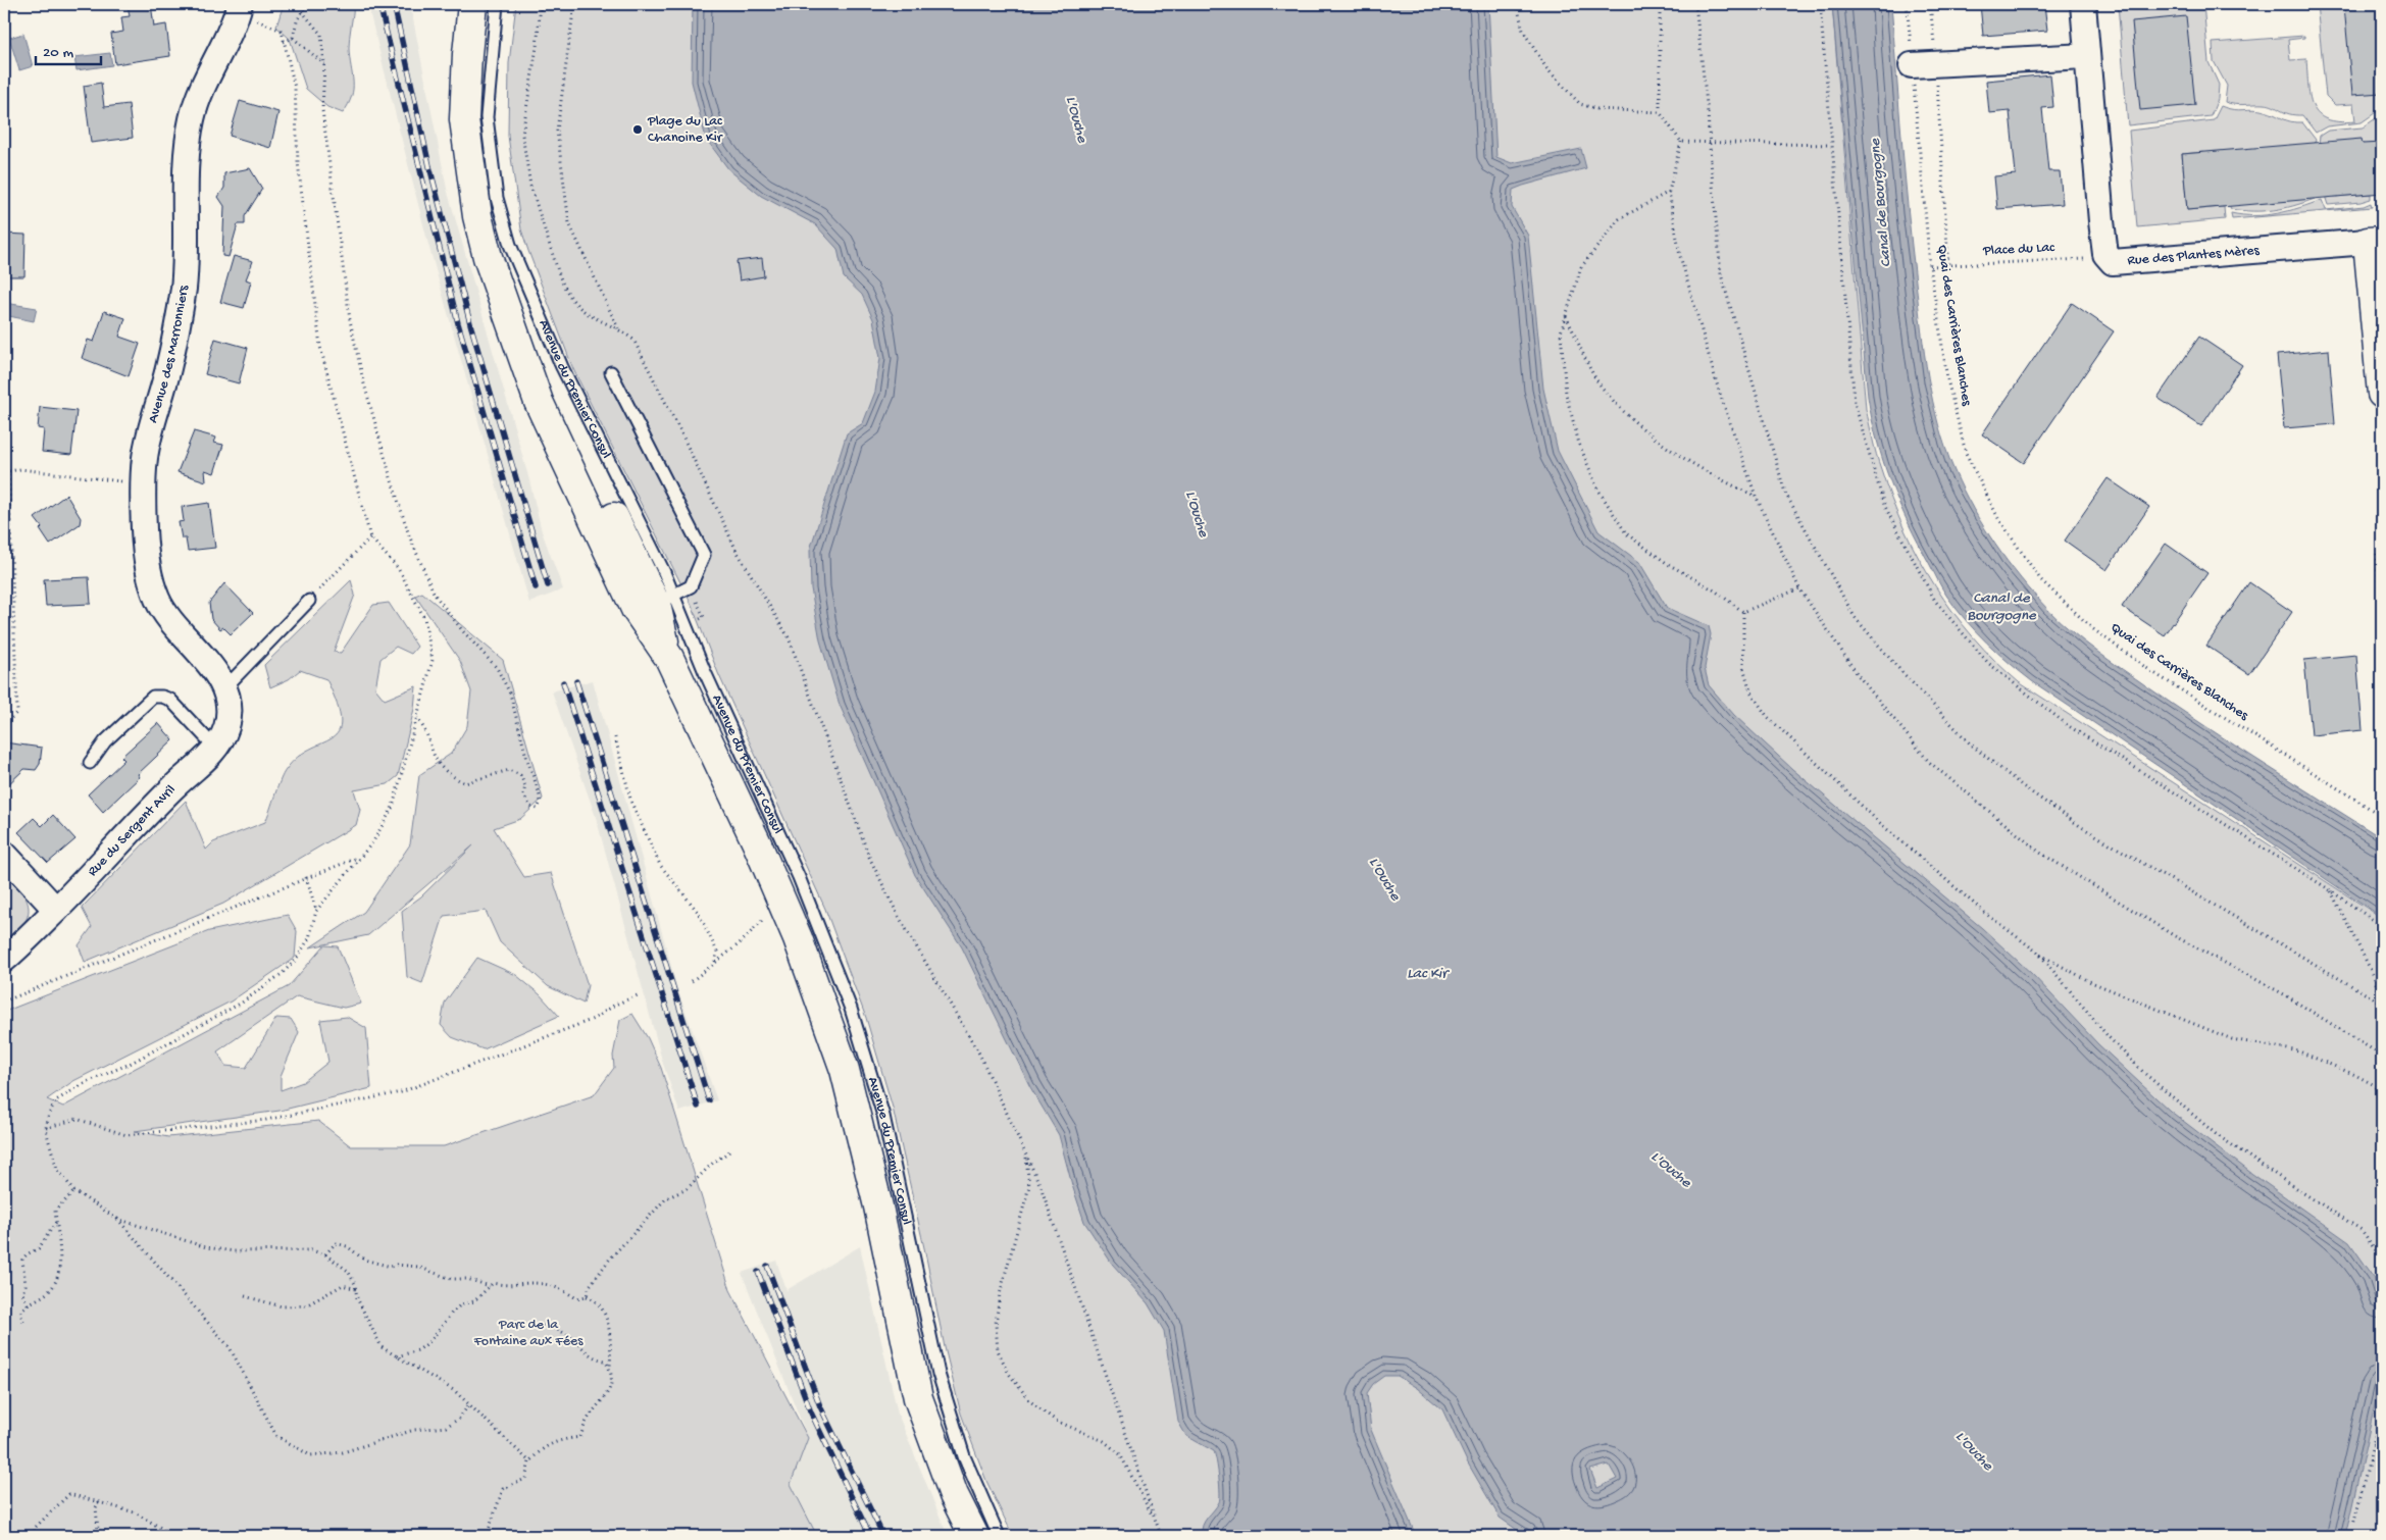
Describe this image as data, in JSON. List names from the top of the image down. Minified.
{"streets":{"main road":["Avenue du Premier Consul"],"street":["Rue des Plantes Mères","Avenue des Marronniers","Rue du Sergent Avril"],"path":["Place du Lac","Quai des Carrières Blanches"]},"crossings":[["Place du Lac","Rue des Plantes Mères"],["Place du Lac","Quai des Carrières Blanches"],["Avenue des Marronniers","Rue du Sergent Avril"]],"water":["L'Ouche","Canal de Bourgogne","Lac Kir"],"parks":["Parc de la Fontaine aux Fées"],"places":["Plage du Lac Chanoine Kir"],"scale_bar":"20 m"}
